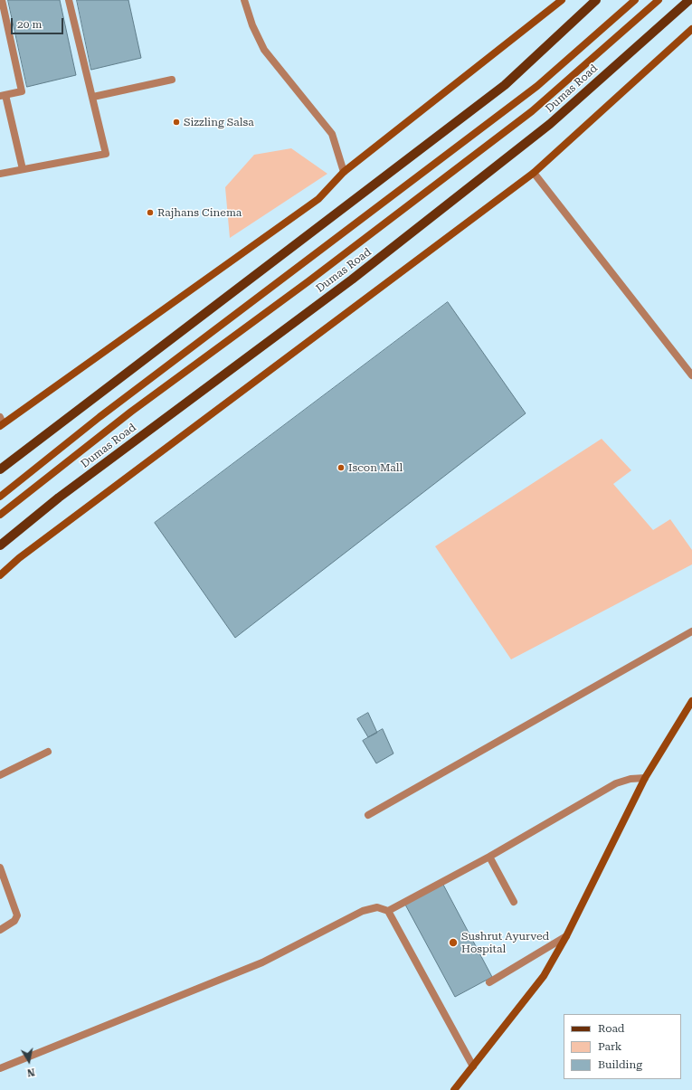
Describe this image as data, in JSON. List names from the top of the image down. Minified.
{"streets":{"main road":["Dumas Road"]},"places":["Sizzling Salsa","Rajhans Cinema","Iscon Mall","Sushrut Ayurved Hospital"],"legend":["Road","Park","Building"],"scale_bar":"20 m","north":"bottom"}
